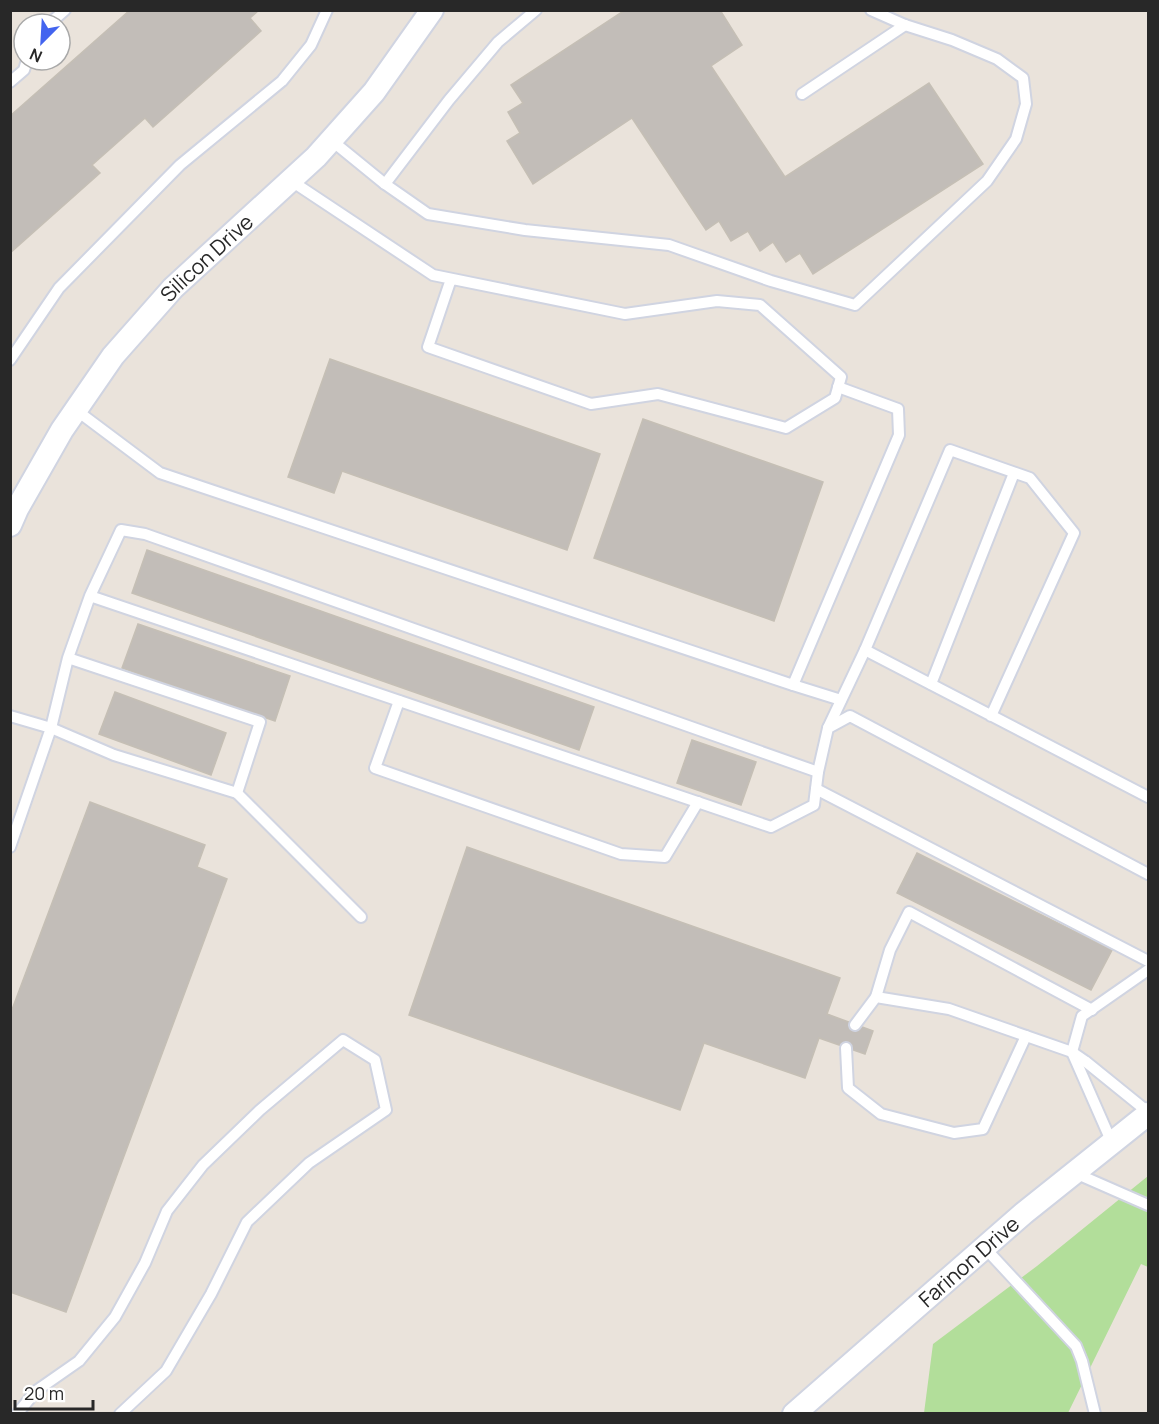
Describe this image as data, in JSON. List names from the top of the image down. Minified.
{"streets":{"street":["Silicon Drive","Farinon Drive"]},"scale_bar":"20 m","north":"bottom left"}
